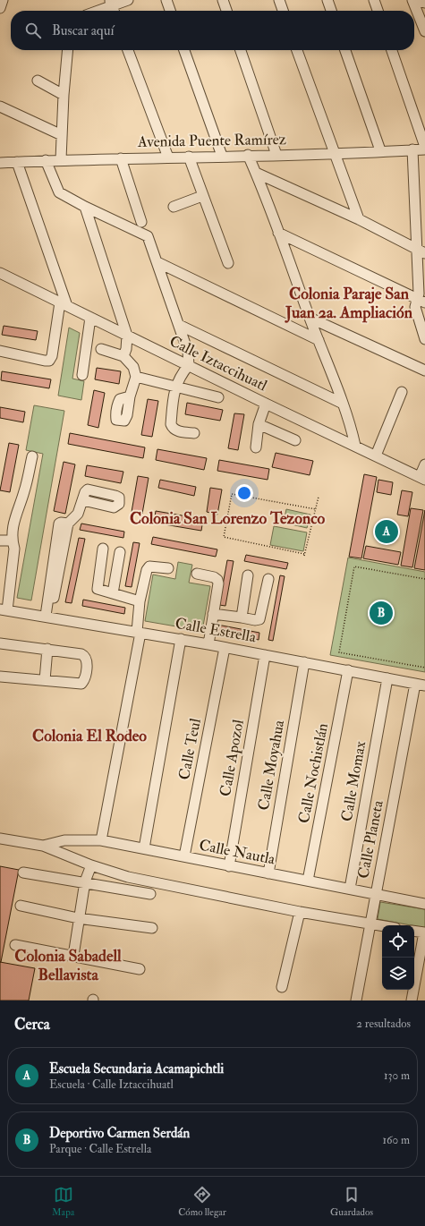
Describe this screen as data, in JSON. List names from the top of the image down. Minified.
{"streets":{"street":["Avenida Puente Ramírez","Calle Iztaccihuatl","Calle Estrella","Calle Teul","Calle Apozol","Calle Moyahua","Calle Nochistlán","Calle Momax","Calle Planeta","Calle Nautla"]},"crossings":[["Calle Estrella","Calle Teul"],["Calle Estrella","Calle Apozol"],["Calle Estrella","Calle Moyahua"],["Calle Estrella","Calle Nochistlán"],["Calle Estrella","Calle Momax"],["Calle Estrella","Calle Planeta"],["Calle Teul","Calle Nautla"],["Calle Apozol","Calle Nautla"],["Calle Moyahua","Calle Nautla"],["Calle Nochistlán","Calle Nautla"],["Calle Momax","Calle Nautla"],["Calle Planeta","Calle Nautla"]],"districts":["Colonia Paraje San Juan 2a. Ampliación","Colonia San Lorenzo Tezonco","Colonia El Rodeo","Colonia Sabadell Bellavista"],"page":{"search":"Buscar aquí","pins":["A","B"],"heading":["Cerca","2 resultados"],"list":[{"mark":"A","name":"Escuela Secundaria Acamapichtli","note":"Escuela · Calle Iztaccihuatl","value":"130 m"},{"mark":"B","name":"Deportivo Carmen Serdán","note":"Parque · Calle Estrella","value":"160 m"}],"nav":["Mapa","Cómo llegar","Guardados"]}}
